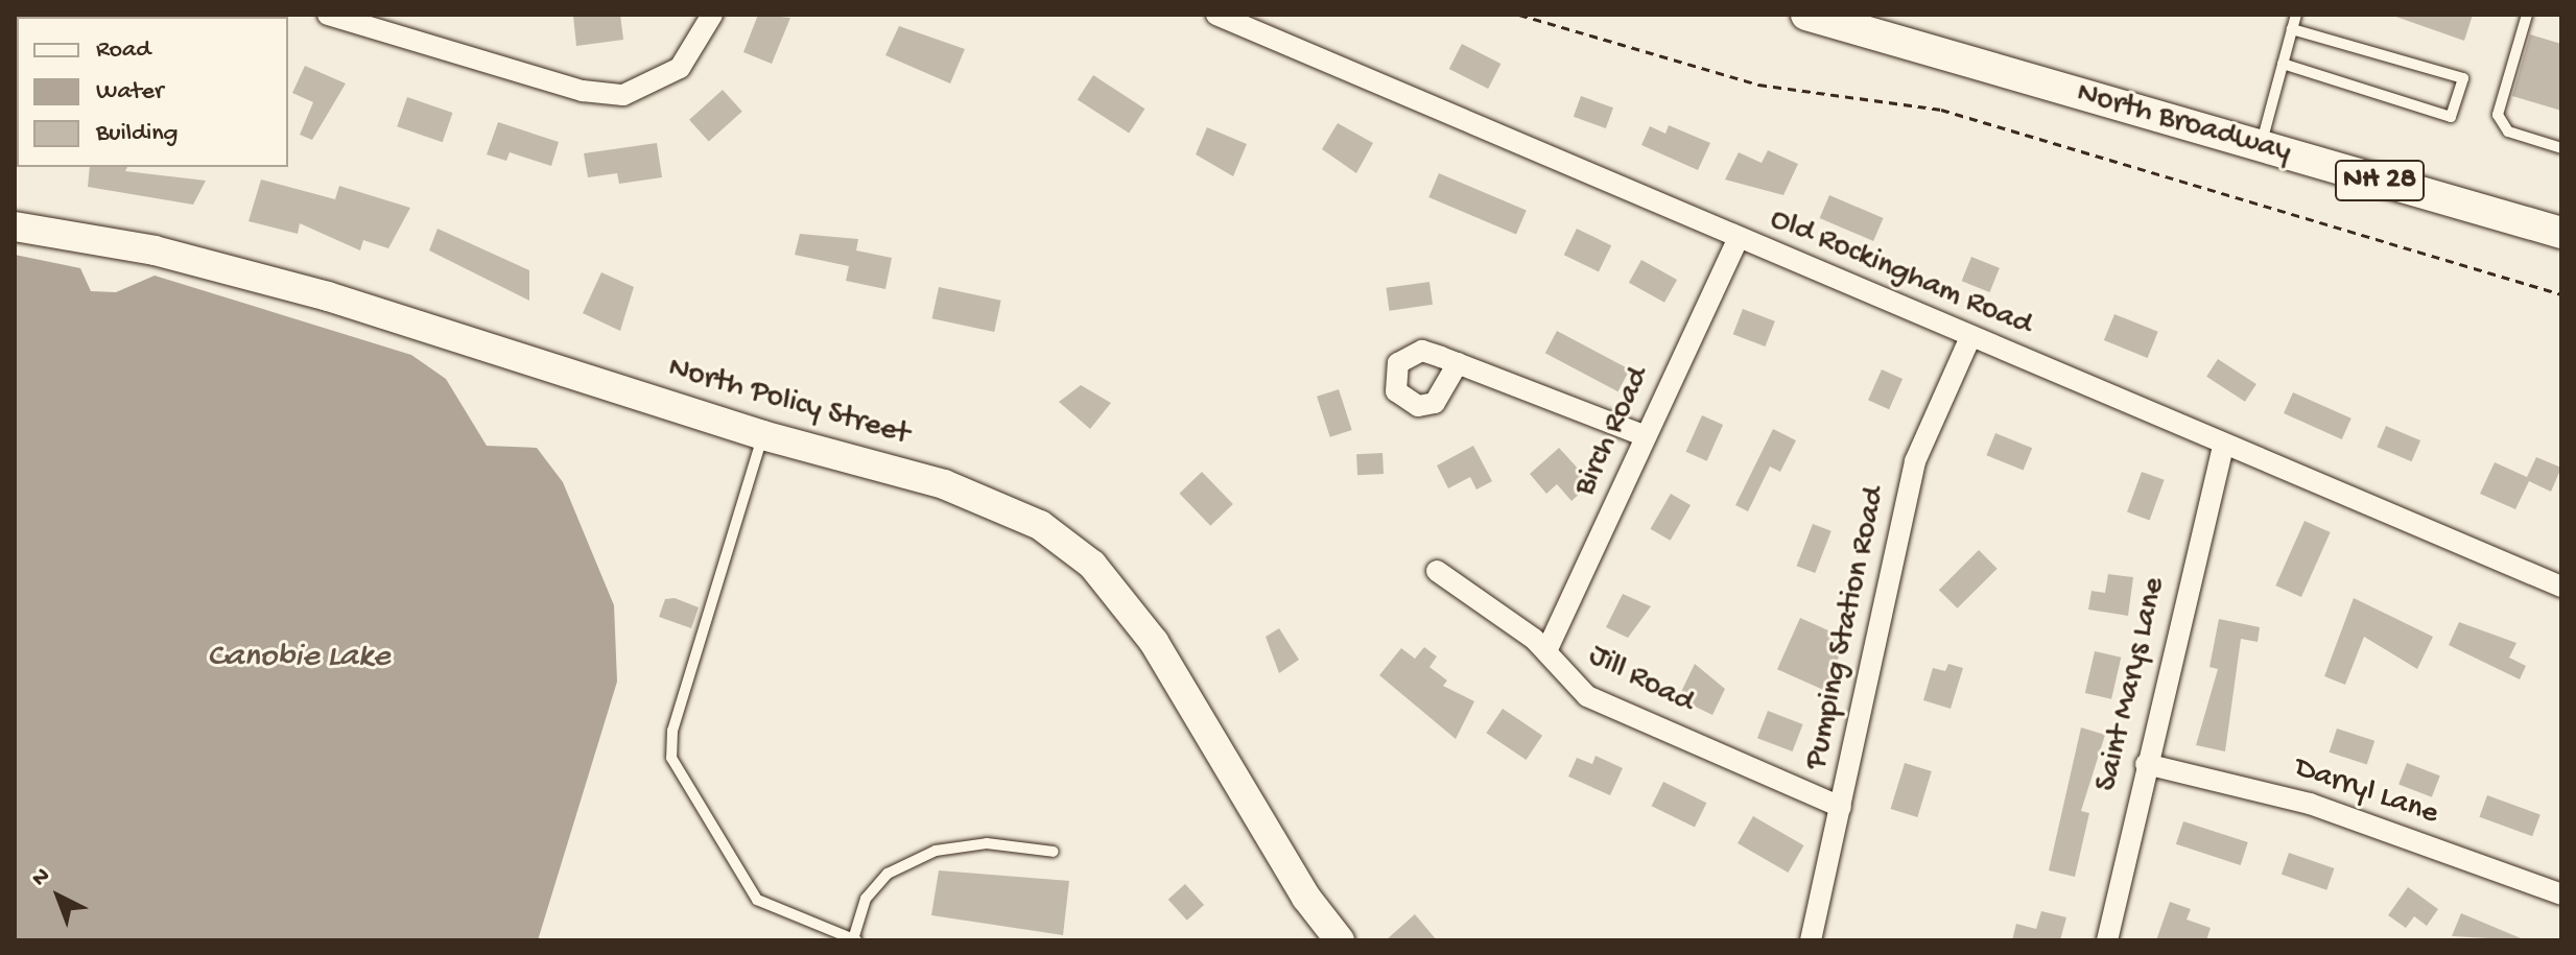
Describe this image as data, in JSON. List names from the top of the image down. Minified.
{"streets":{"main road":["North Broadway","NH 28"],"street":["Old Rockingham Road","North Policy Street","Birch Road","Pumping Station Road","Jill Road","Saint Marys Lane","Darryl Lane"]},"crossings":[["Old Rockingham Road","Birch Road"],["Old Rockingham Road","Pumping Station Road"],["Old Rockingham Road","Saint Marys Lane"],["Birch Road","Jill Road"],["Pumping Station Road","Jill Road"],["Saint Marys Lane","Darryl Lane"]],"water":["Canobie Lake"],"legend":["Road","Water","Building"],"north":"top left"}
